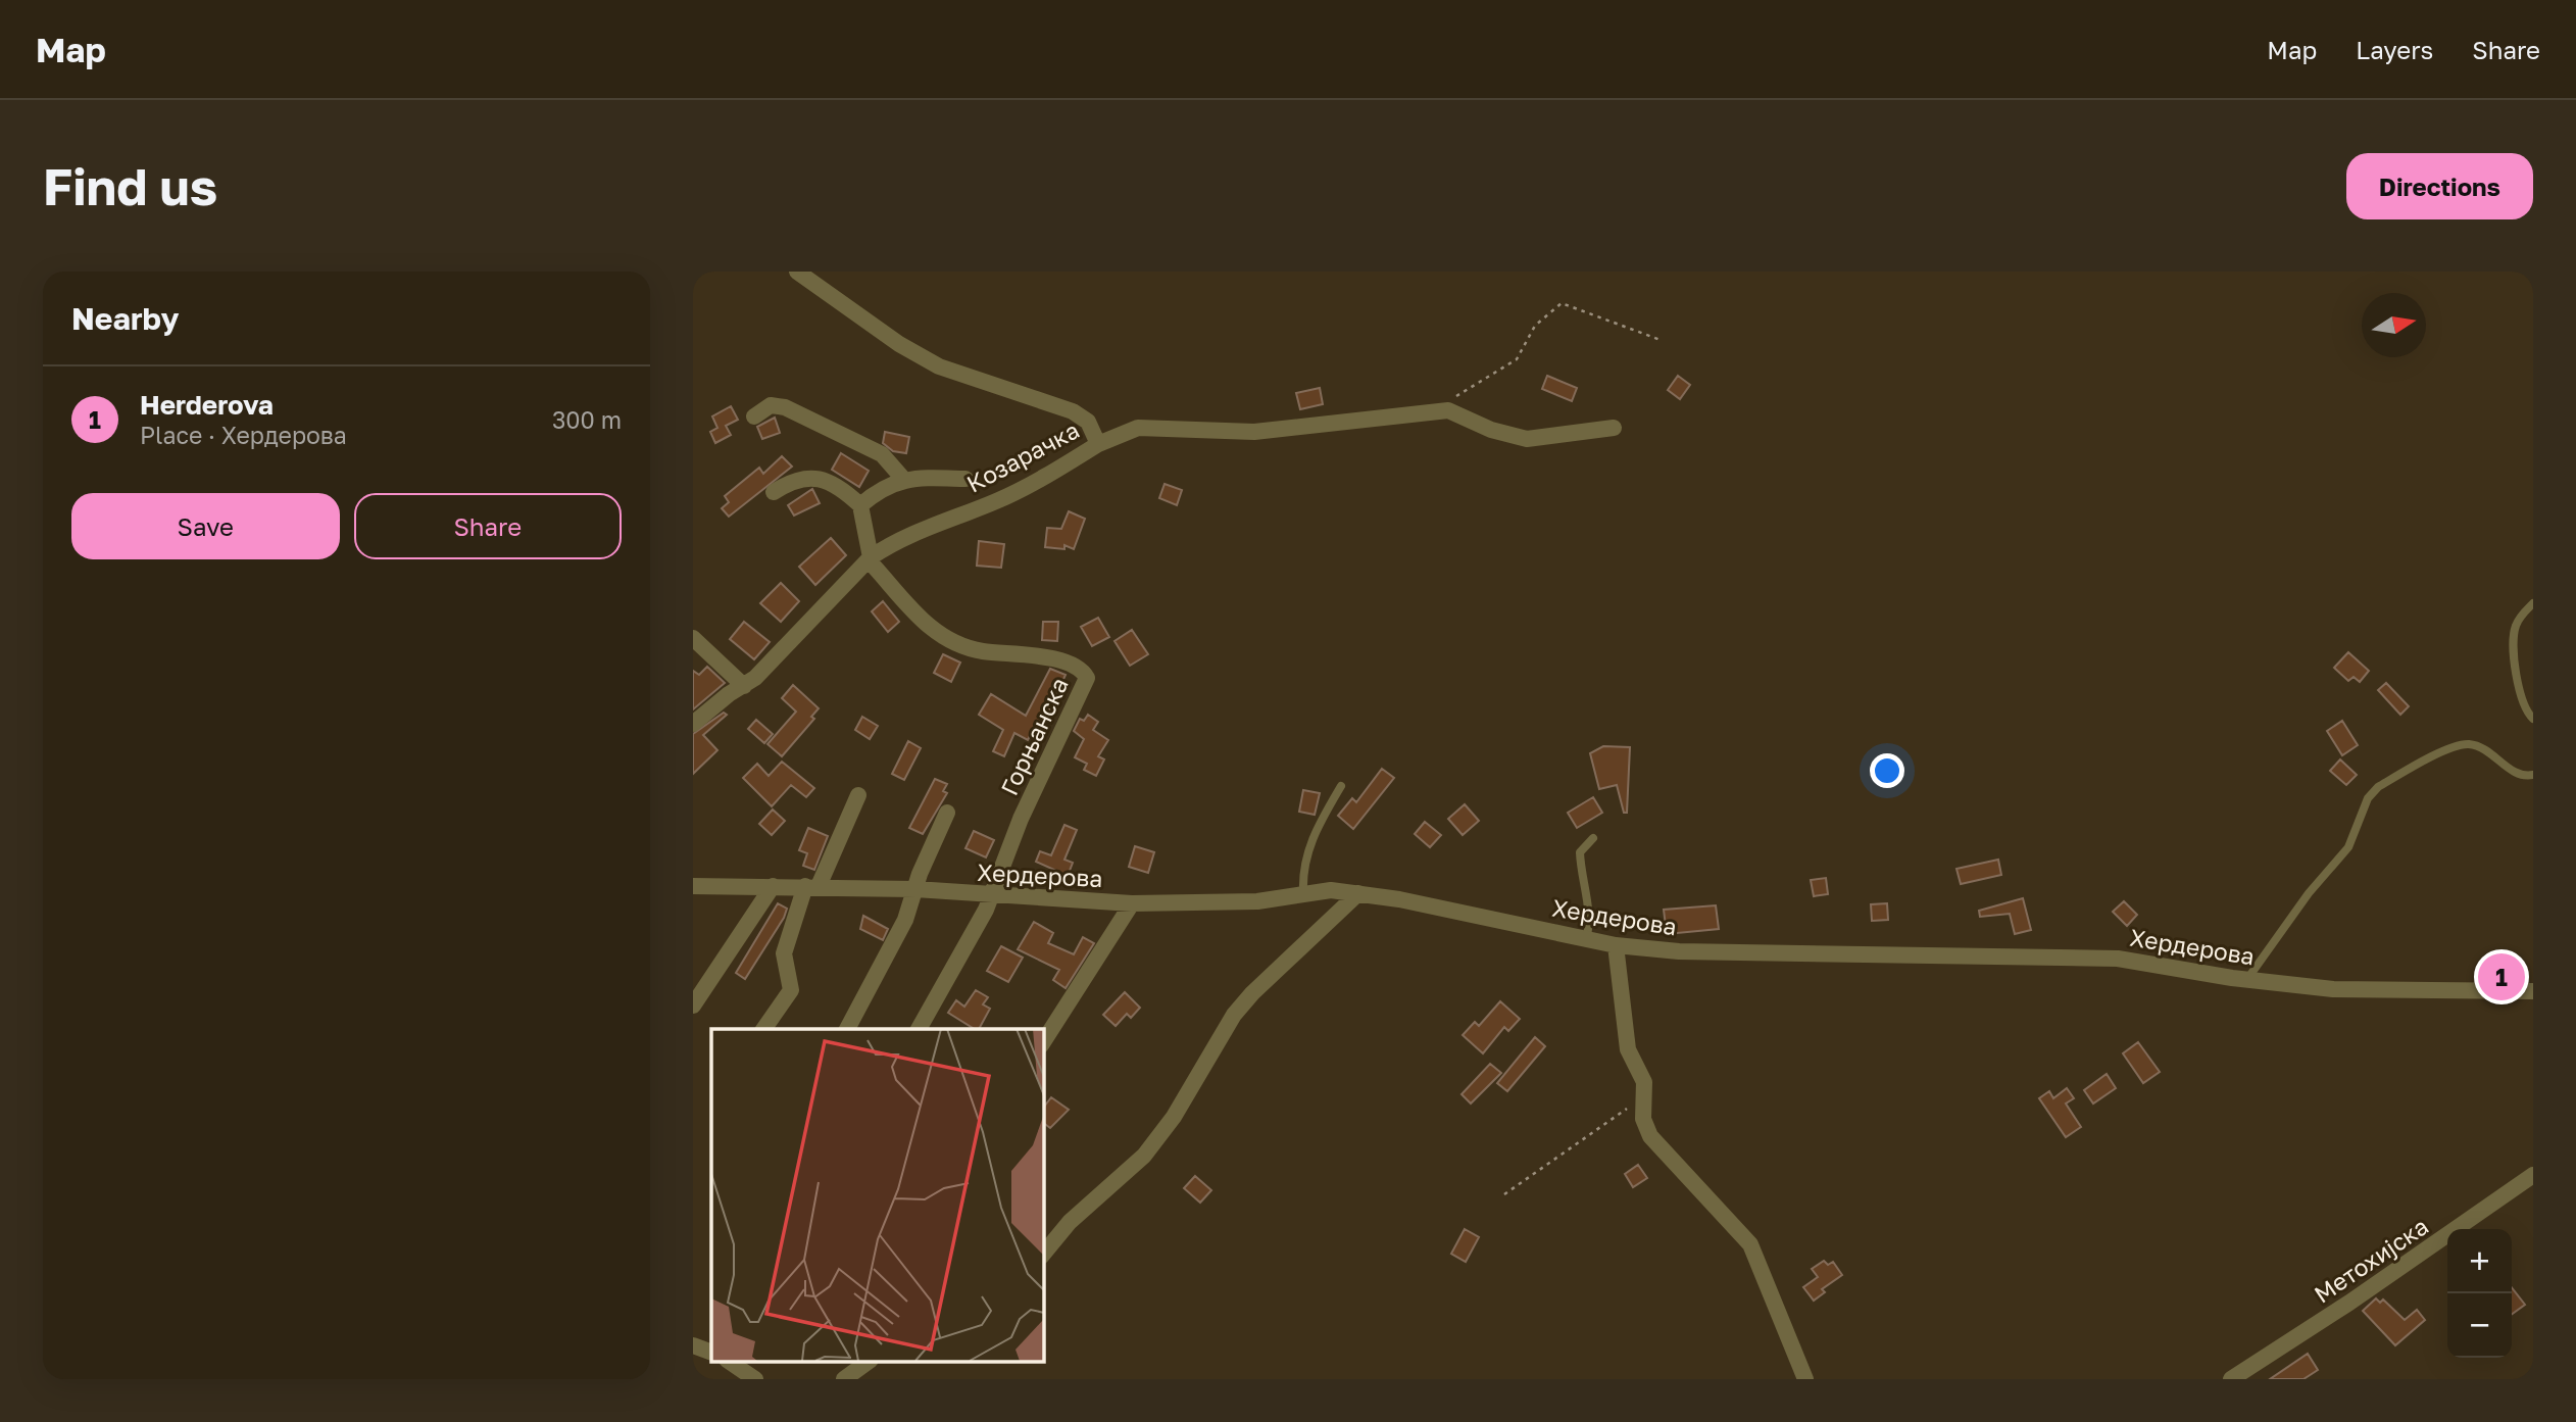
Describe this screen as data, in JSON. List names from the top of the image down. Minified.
{"streets":{"street":["Козарачка","Горњанска","Хердерова","Метохијска"]},"crossings":[["Козарачка","Горњанска"],["Горњанска","Хердерова"]],"north":"right","page":{"header":"Map","nav":["Map","Layers","Share"],"buttons":["Directions",["Save","Share"]],"title":"Find us","heading":"Nearby","list":[{"mark":"1","name":"Herderova","note":"Place · Хердерова","value":"300 m"}],"pins":"1","map_buttons":["+","−"]}}
